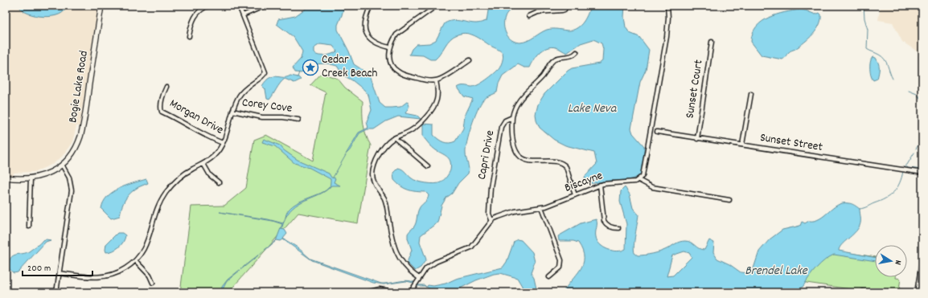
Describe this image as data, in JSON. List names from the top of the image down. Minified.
{"streets":{"main road":["Bogie Lake Road"],"street":["Sunset Court","Corey Cove","Morgan Drive","Sunset Street","Capri Drive","Biscayne"]},"crossings":[["Sunset Court","Sunset Street"],["Capri Drive","Biscayne"]],"water":["Lake Neva","Brendel Lake"],"places":{"place":["Cedar Creek Beach"]},"scale_bar":"200 m","north":"right"}
